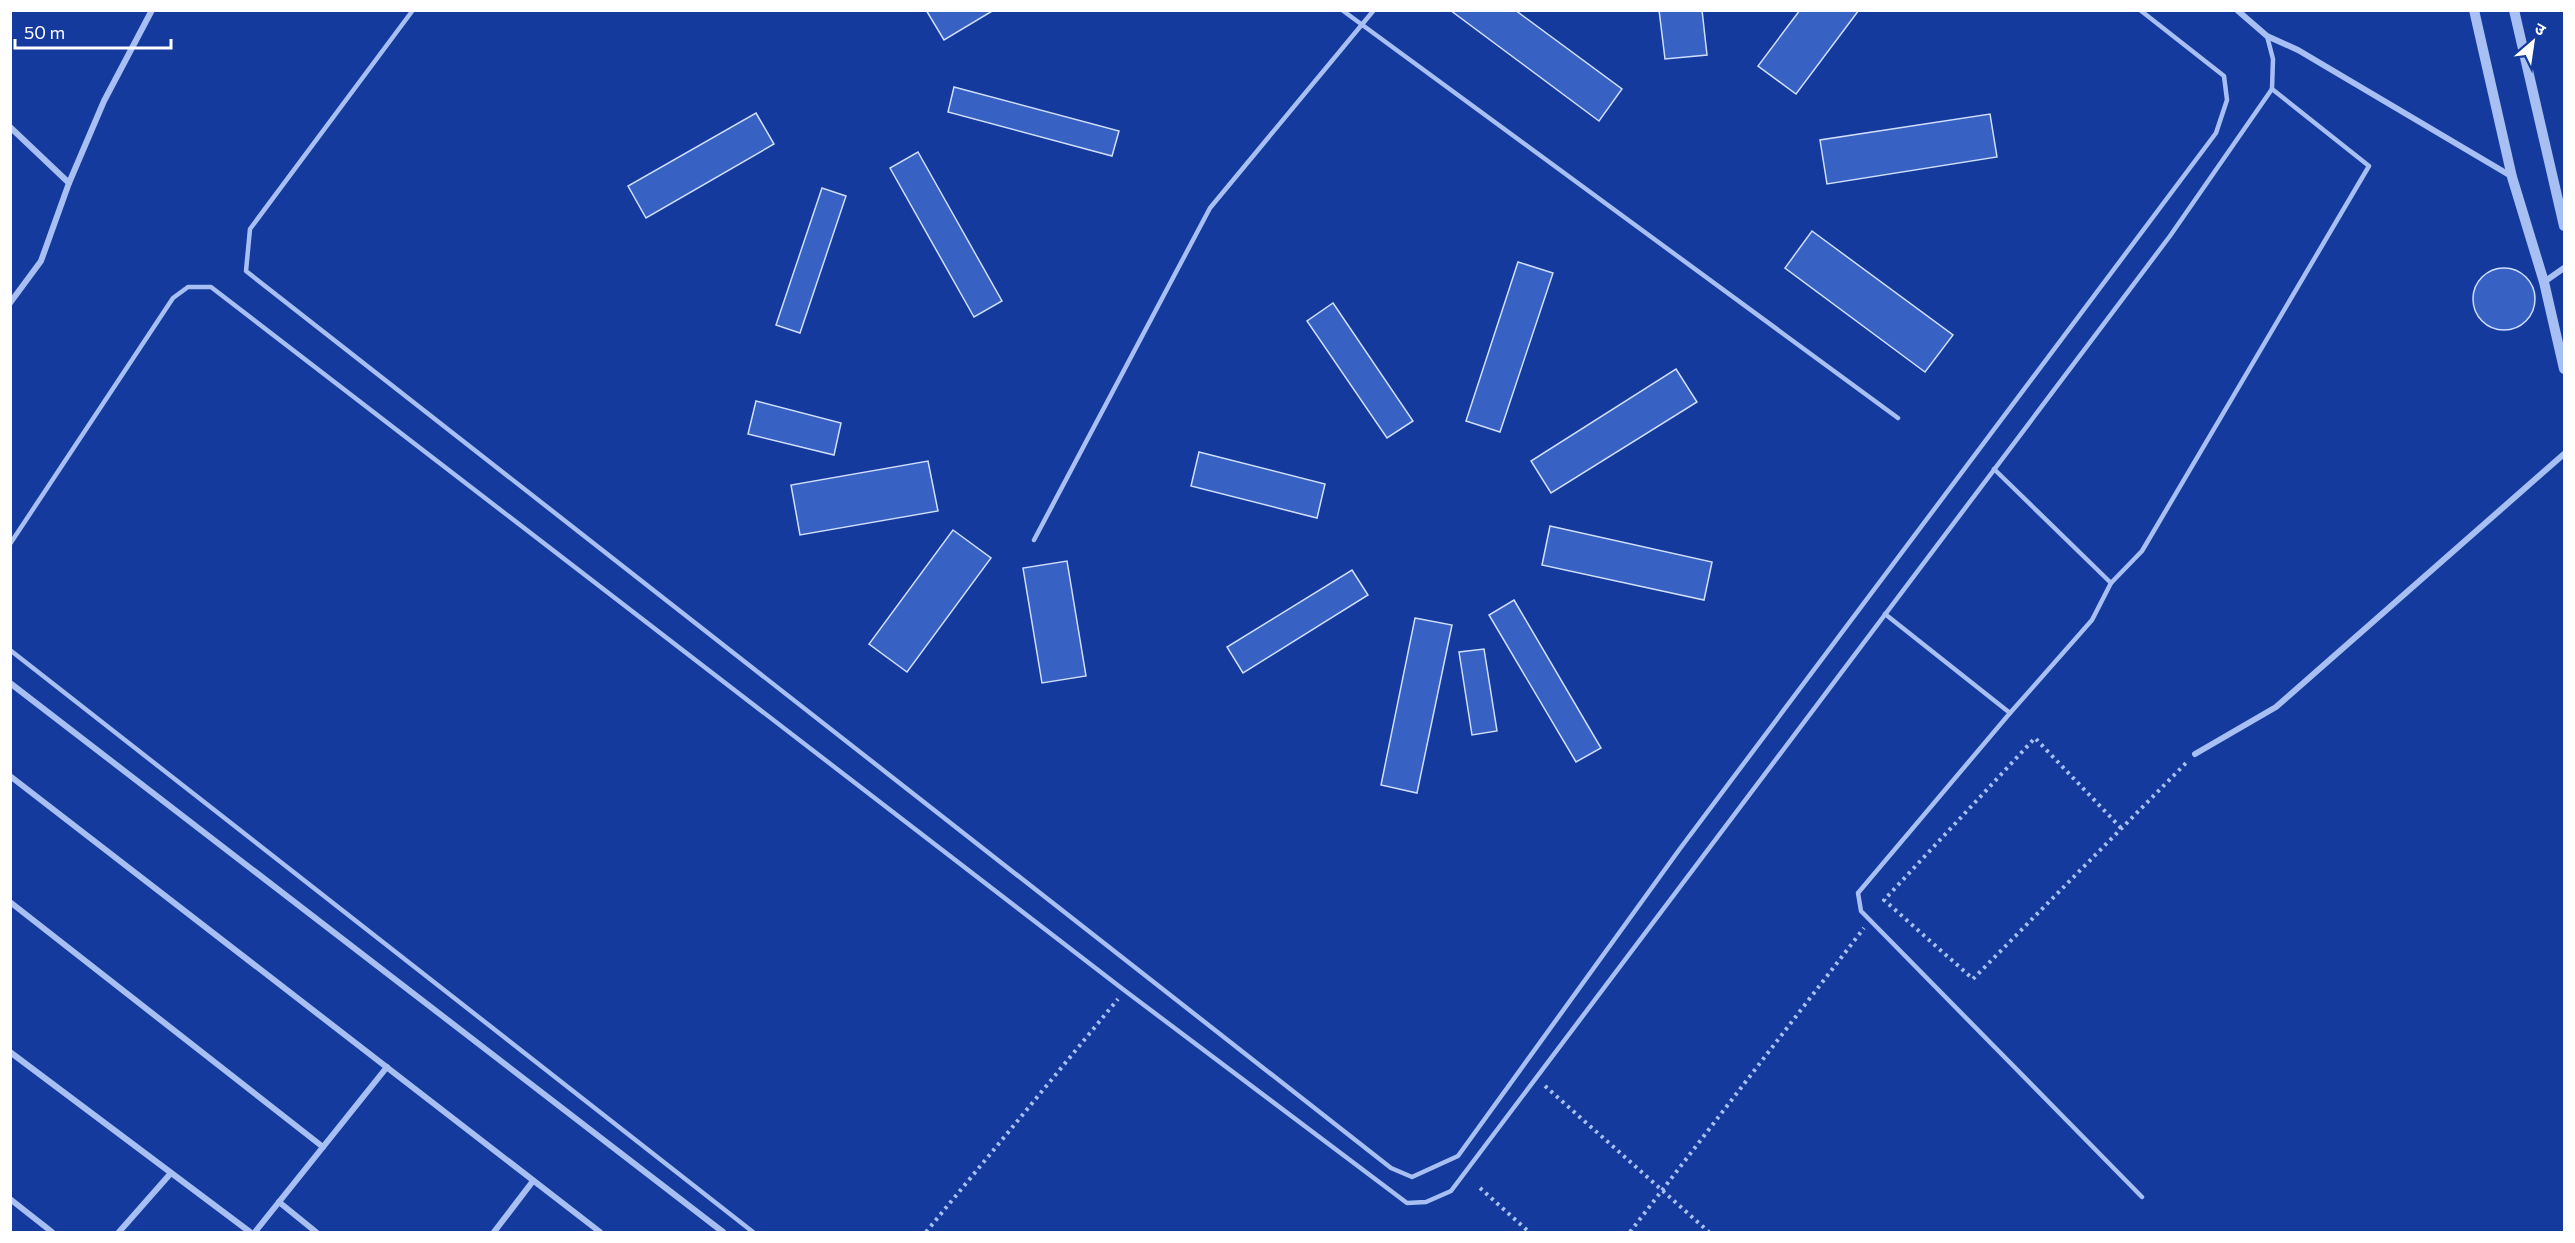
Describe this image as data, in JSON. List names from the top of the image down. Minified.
{"scale_bar":"50 m","north":"top right"}
